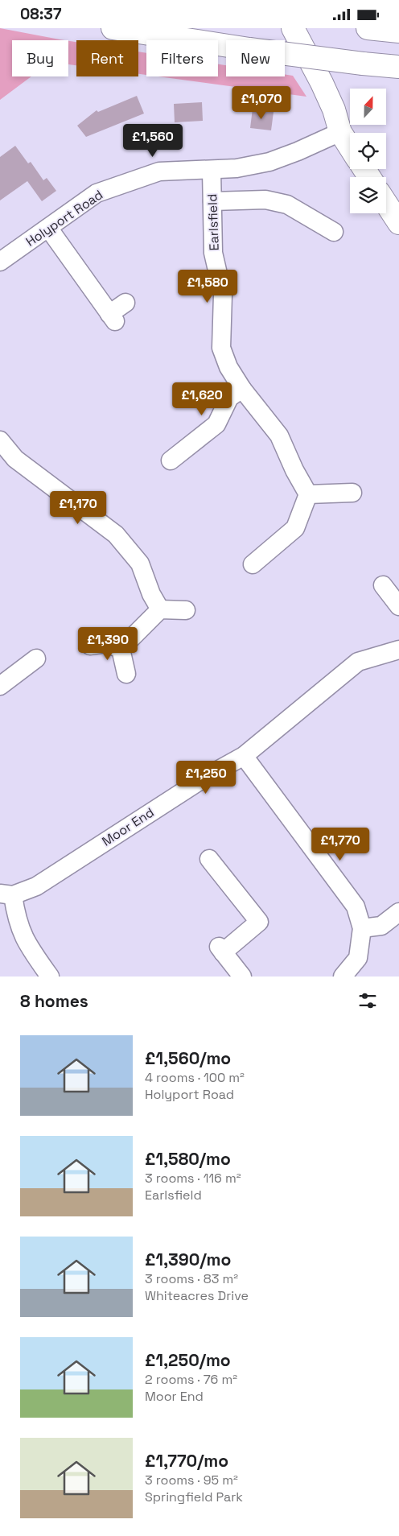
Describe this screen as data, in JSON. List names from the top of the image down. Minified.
{"streets":{"street":["Holyport Road","Earlsfield","Moor End"]},"crossings":[["Holyport Road","Earlsfield"]],"north":"top","page":{"status":"08:37","chip":["Buy","Rent","Filters","New"],"price":["£1,070","£1,560","£1,580","£1,620","£1,170","£1,390","£1,250","£1,770"],"heading":"8 homes","list":[{"name":"£1,560/mo","note":"4 rooms · 100 m² · Holyport Road"},{"name":"£1,580/mo","note":"3 rooms · 116 m² · Earlsfield"},{"name":"£1,390/mo","note":"3 rooms · 83 m² · Whiteacres Drive"},{"name":"£1,250/mo","note":"2 rooms · 76 m² · Moor End"},{"name":"£1,770/mo","note":"3 rooms · 95 m² · Springfield Park"}]}}
